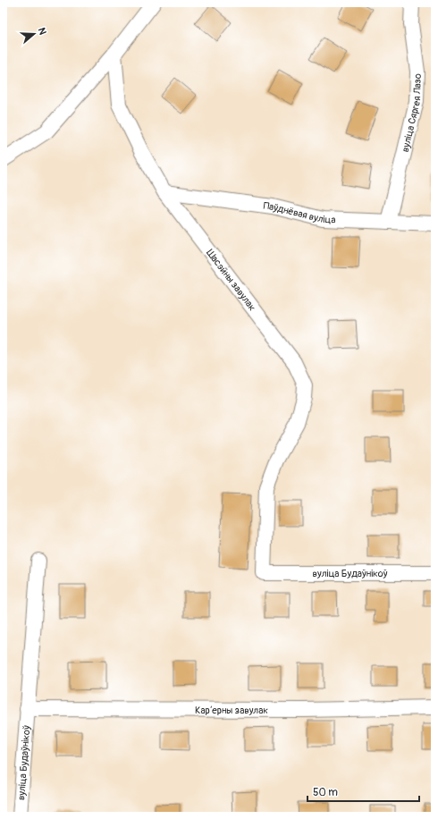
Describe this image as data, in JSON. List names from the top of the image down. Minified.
{"streets":{"street":["вуліца Сяргея Лазо","Паўднёвая вуліца","Шасэйны завулак","вуліца Будаўнікоў","Карʼерны завулак"]},"crossings":[["вуліца Сяргея Лазо","Паўднёвая вуліца"],["Паўднёвая вуліца","Шасэйны завулак"],["Шасэйны завулак","вуліца Будаўнікоў"],["вуліца Будаўнікоў","Карʼерны завулак"]],"scale_bar":"50 m","north":"right"}
